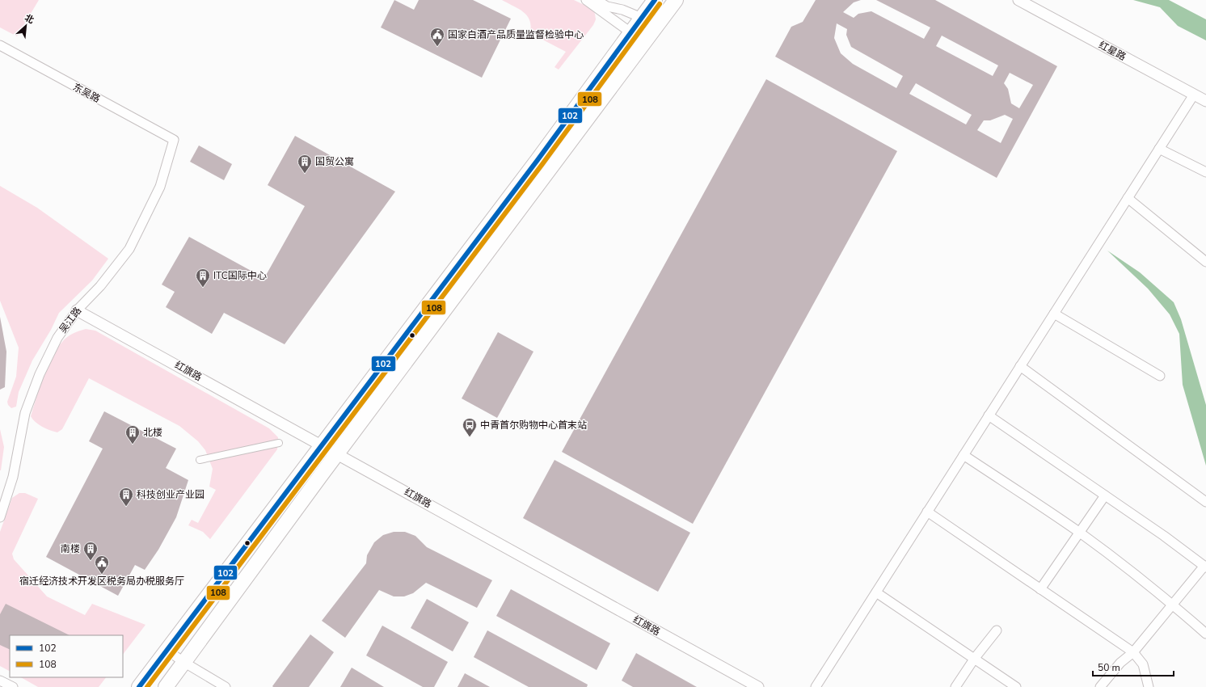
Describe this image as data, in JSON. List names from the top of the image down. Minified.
{"streets":{"street":["红星路","东吴路","吴江路","红旗路"]},"crossings":[["东吴路","吴江路"],["吴江路","红旗路"]],"places":{"public building":["国家白酒产品质量监督检验中心","宿迁经济技术开发区税务局办税服务厅"],"building":["国贸公寓","ITC国际中心","北楼","科技创业产业园","南楼"],"bus stop":["中青首尔购物中心首末站"]},"lines":["transit line 102","transit line 108"],"legend":["102","108"],"scale_bar":"50 m","north":"top right"}
